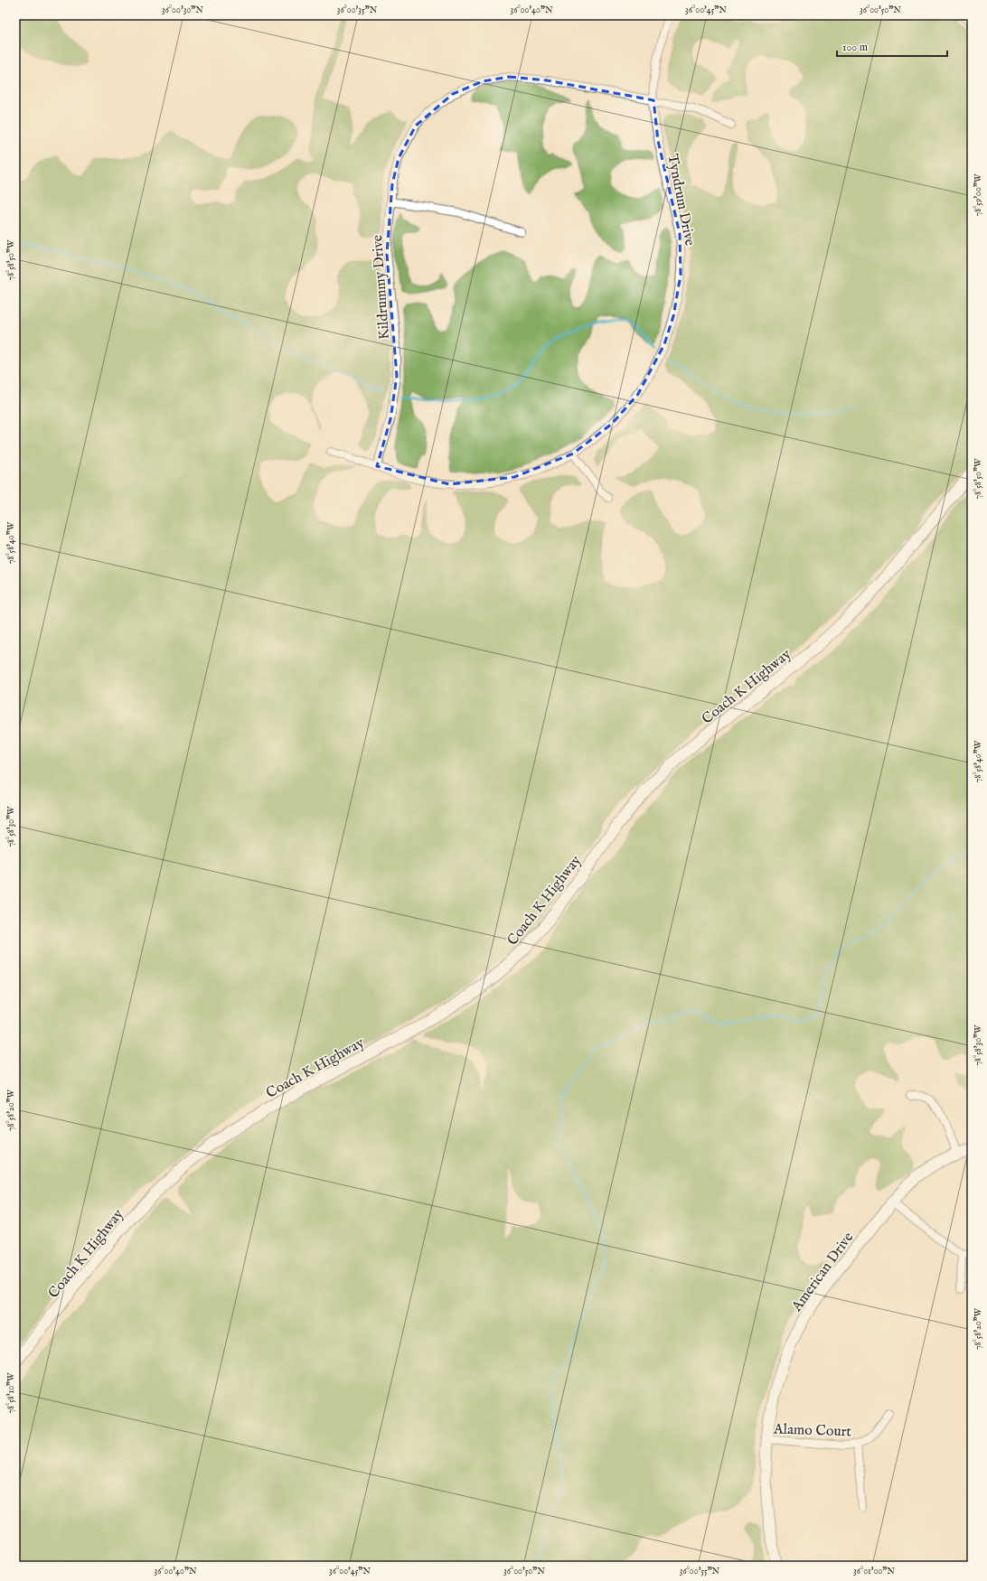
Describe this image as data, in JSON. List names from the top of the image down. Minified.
{"streets":{"street":["Tyndrum Drive","Kildrummy Drive","Coach K Highway","American Drive","Alamo Court"]},"crossings":[["Tyndrum Drive","Kildrummy Drive"],["American Drive","Alamo Court"]],"scale_bar":"100 m","coordinates":["36°00'30\"N","36°00'35\"N","36°00'40\"N","36°00'45\"N","36°00'50\"N","78°59'00\"W","78°58'50\"W","78°58'40\"W","78°58'30\"W","78°58'20\"W","78°58'10\"W","36°00'55\"N","36°01'00\"N"]}
